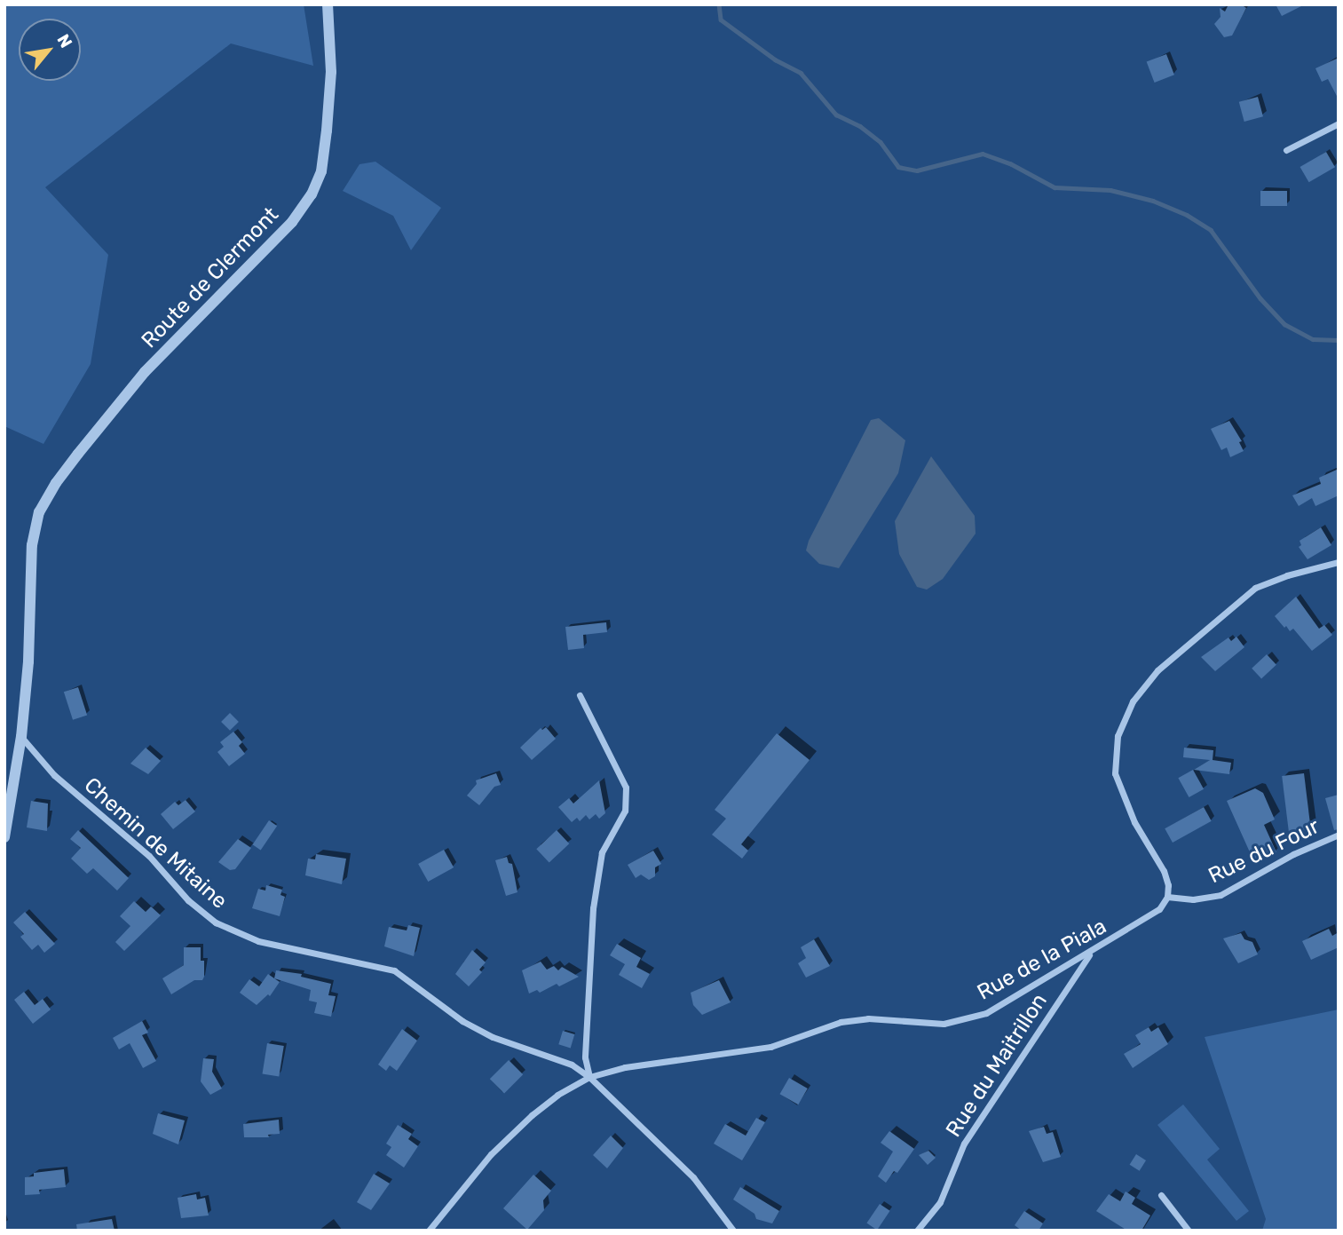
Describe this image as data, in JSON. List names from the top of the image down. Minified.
{"streets":{"street":["Route de Clermont","Chemin de Mitaine","Rue du Four","Rue de la Piala","Rue du Maitrillon"]},"crossings":[["Route de Clermont","Chemin de Mitaine"],["Chemin de Mitaine","Rue de la Piala"],["Rue du Four","Rue de la Piala"],["Rue de la Piala","Rue du Maitrillon"]],"north":"top right"}
